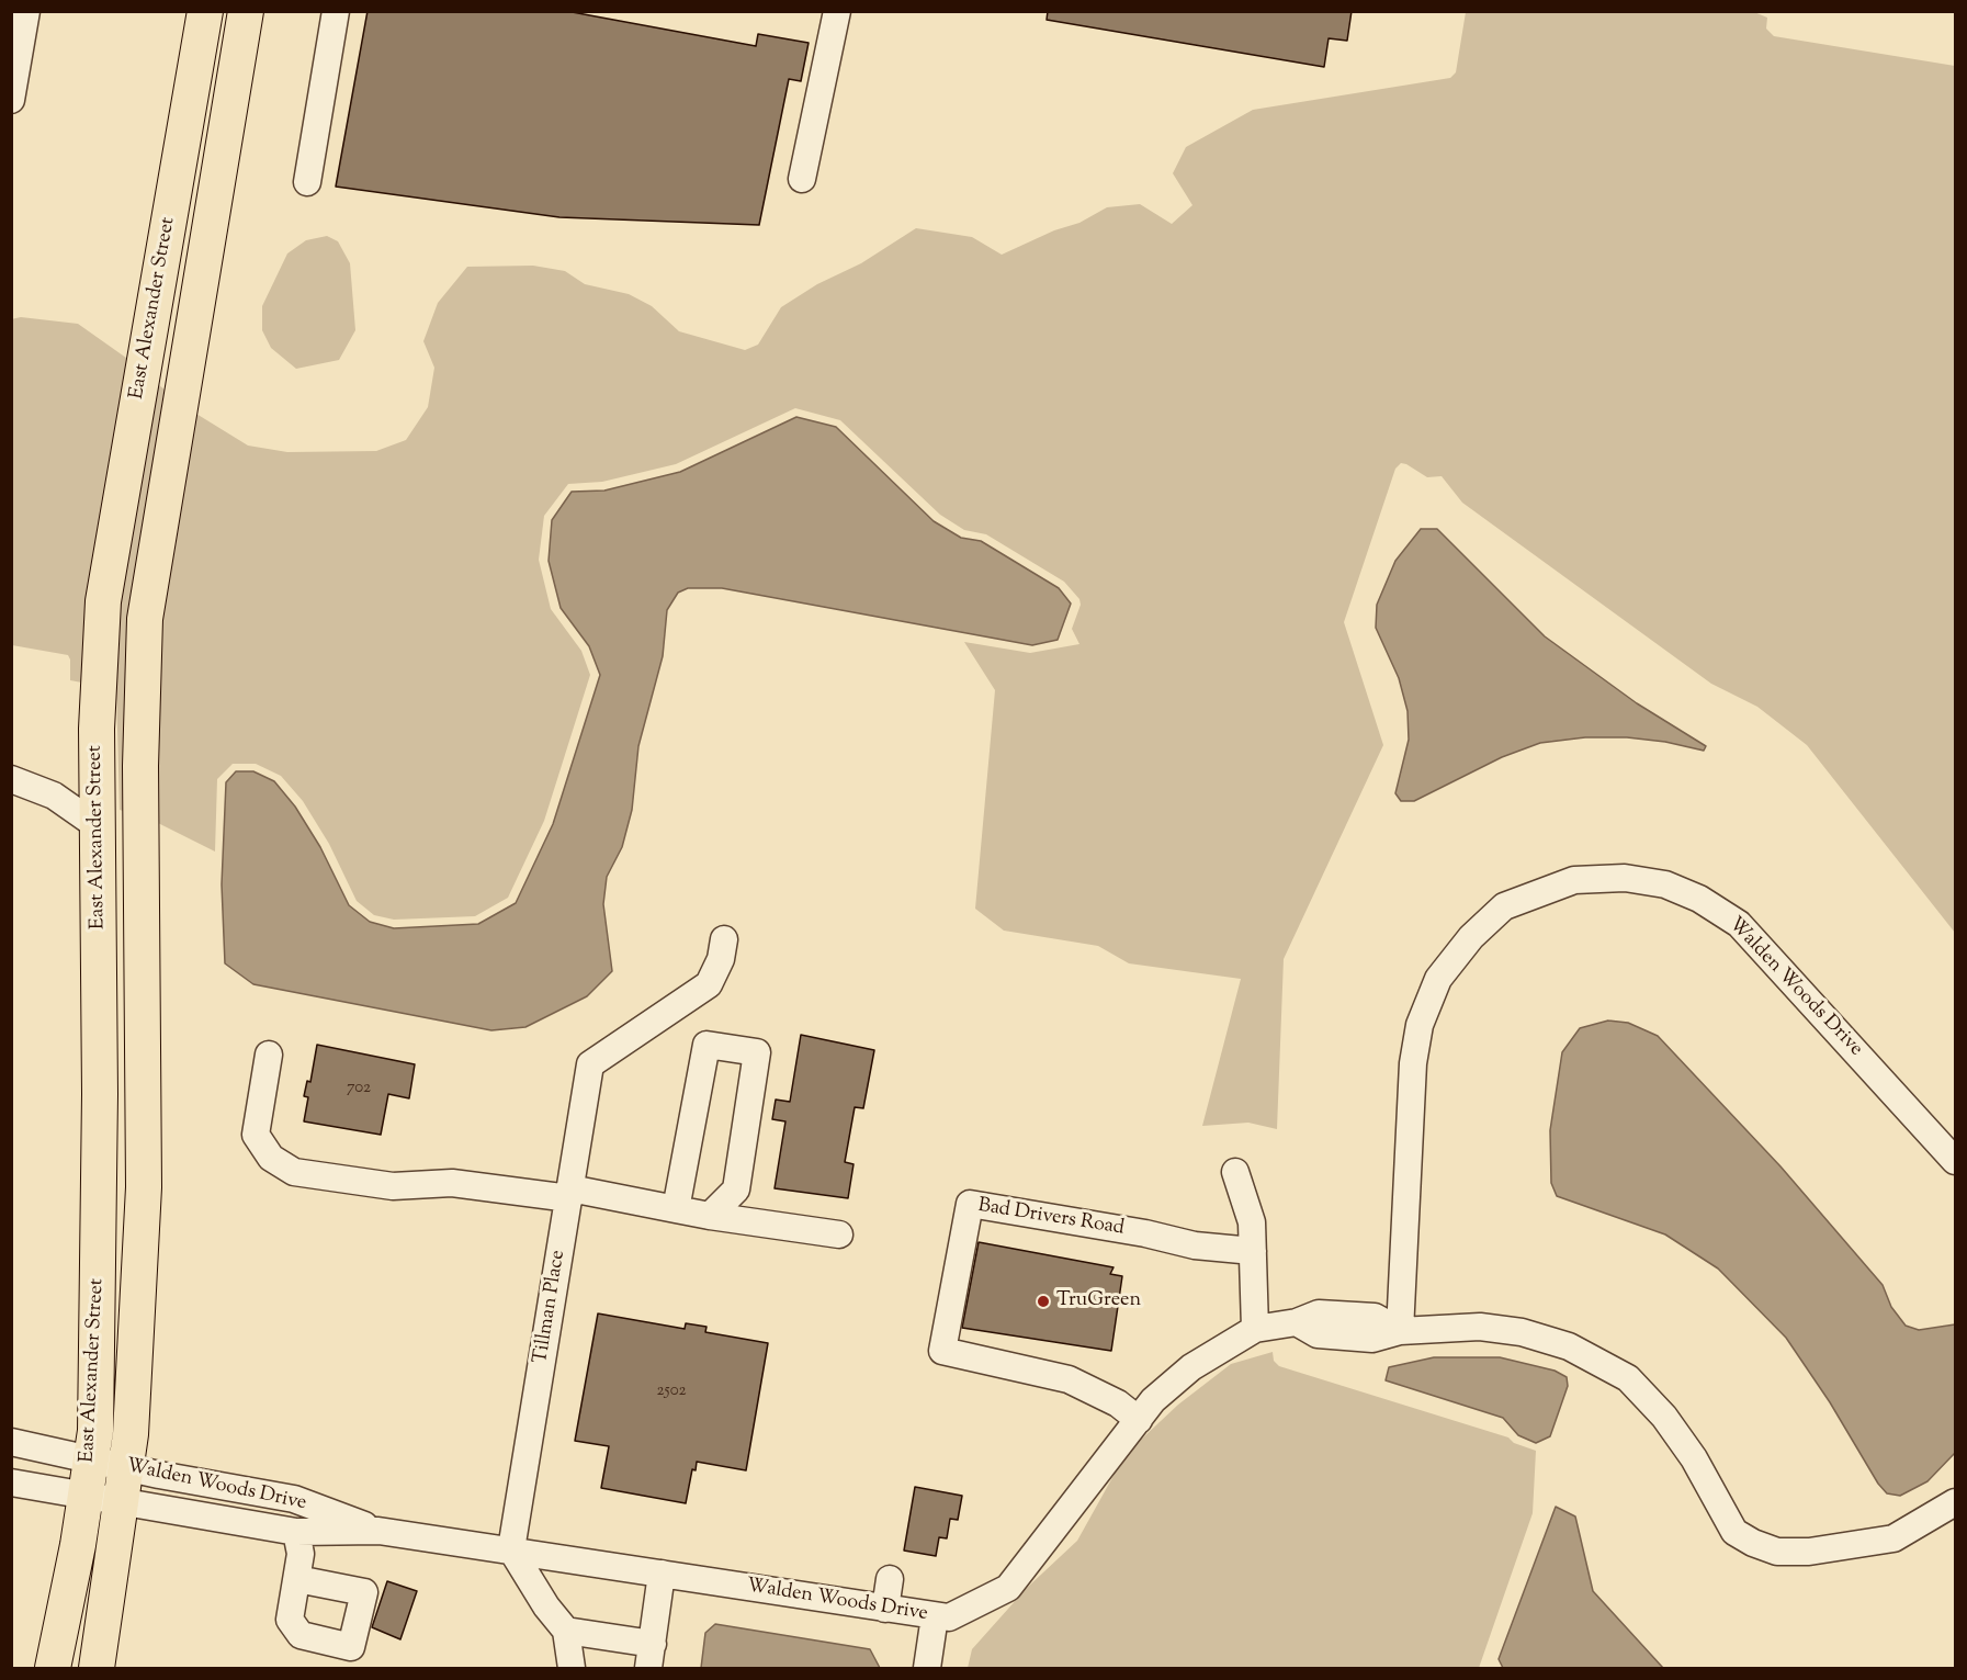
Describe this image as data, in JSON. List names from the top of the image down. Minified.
{"streets":{"main road":["East Alexander Street"],"street":["Walden Woods Drive","Bad Drivers Road","Tillman Place"]},"crossings":[["East Alexander Street","Walden Woods Drive"],["Walden Woods Drive","Bad Drivers Road"],["Walden Woods Drive","Tillman Place"]],"places":["TruGreen"],"house_numbers":["702","2502"]}
